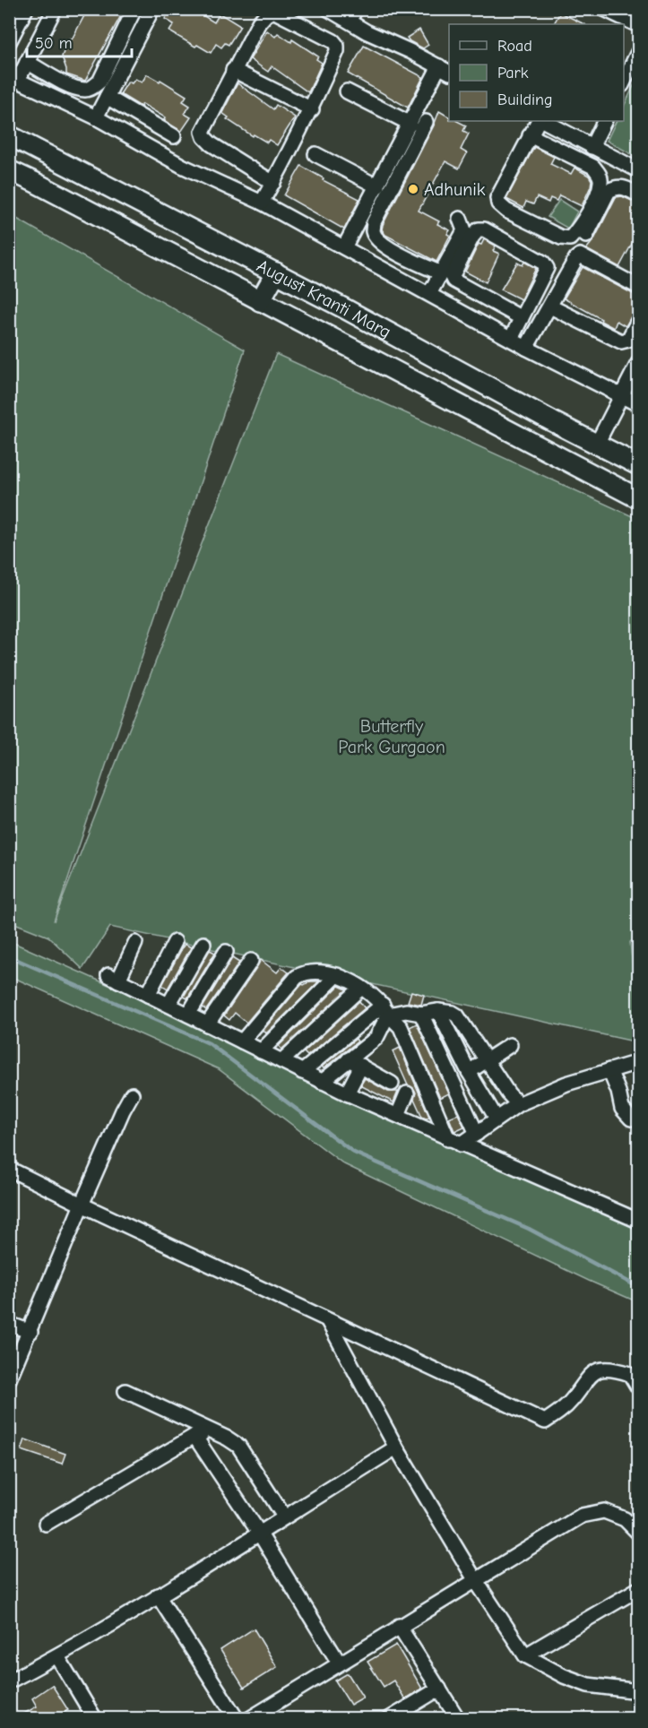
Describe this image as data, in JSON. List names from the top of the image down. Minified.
{"streets":{"main road":["August Kranti Marg"]},"parks":["Butterfly Park Gurgaon"],"places":["Adhunik"],"legend":["Road","Park","Building"],"scale_bar":"50 m"}
